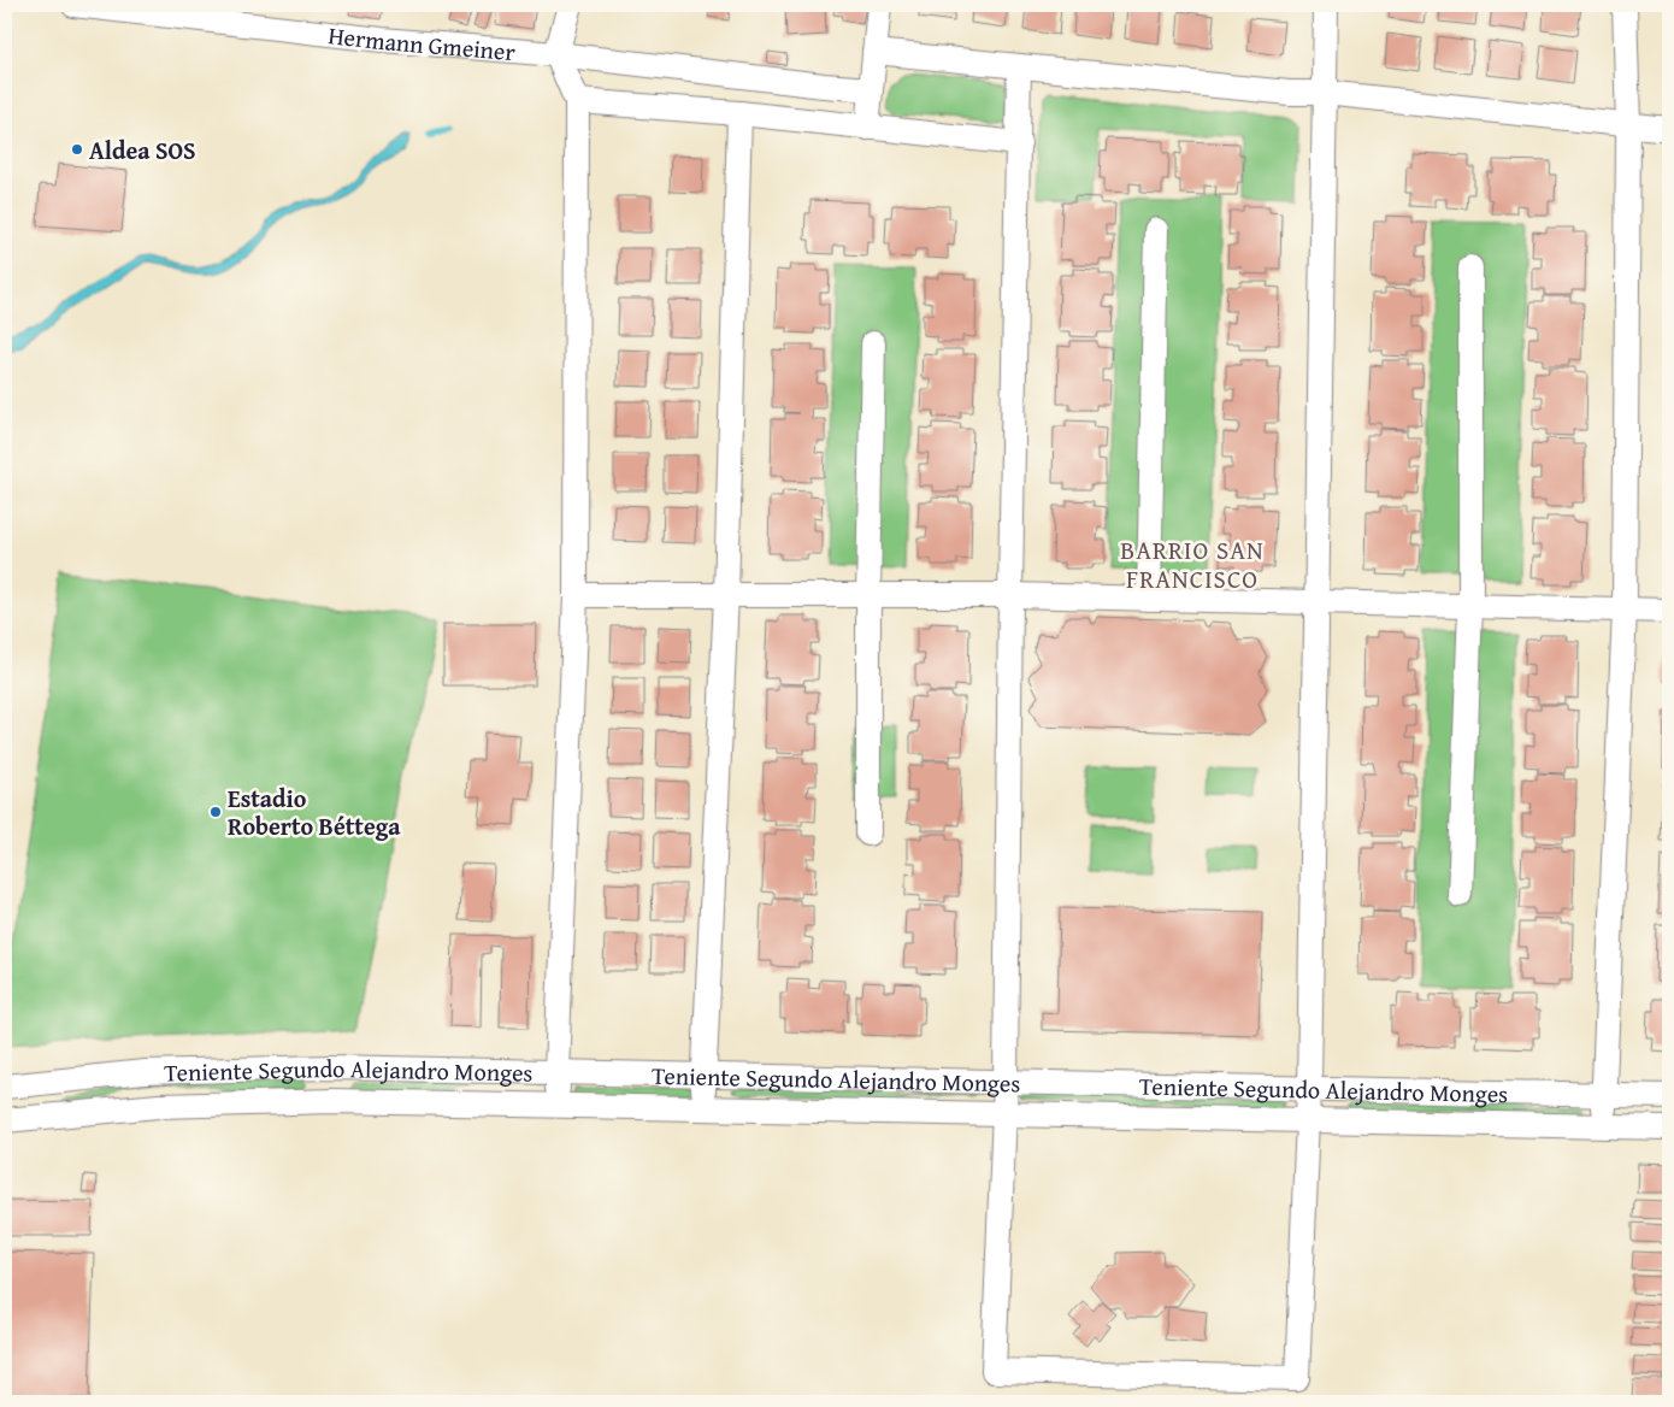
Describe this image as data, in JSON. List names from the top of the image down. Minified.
{"streets":{"street":["Hermann Gmeiner","Teniente Segundo Alejandro Monges"]},"districts":["BARRIO SAN FRANCISCO"],"places":["Aldea SOS","Estadio Roberto Béttega"]}
